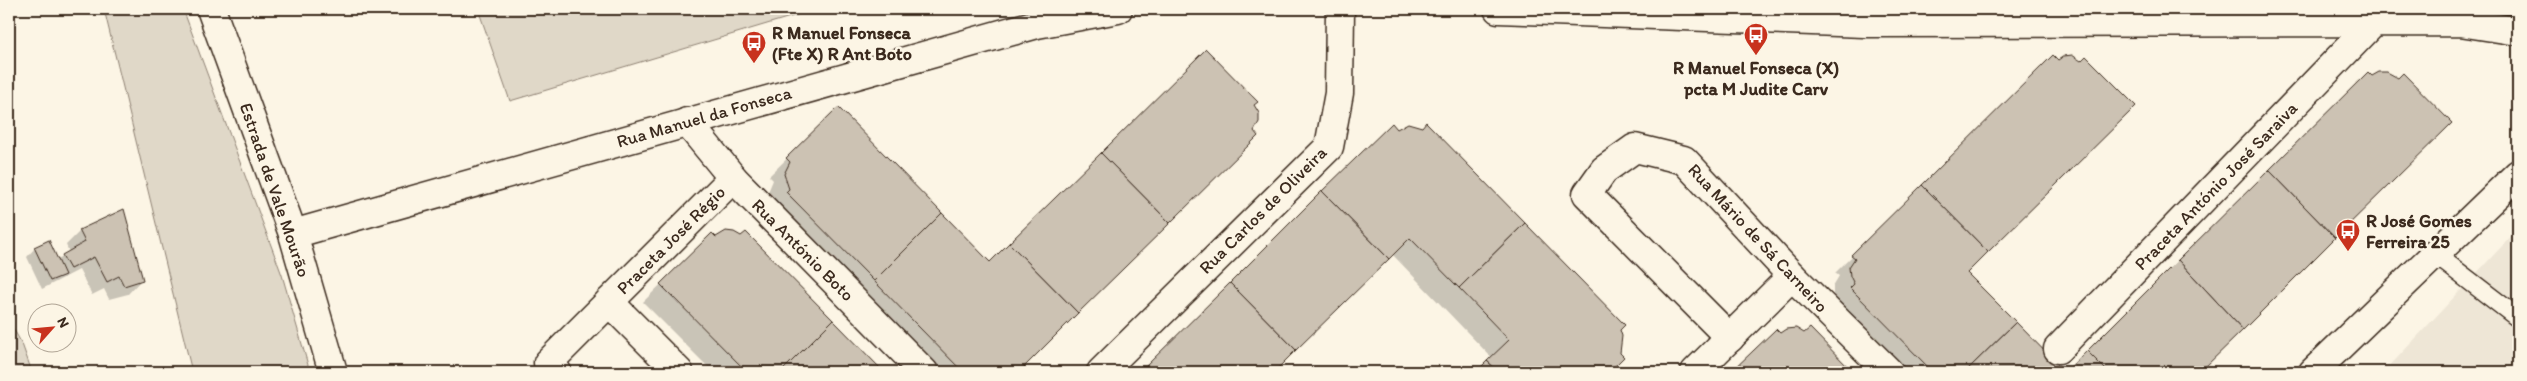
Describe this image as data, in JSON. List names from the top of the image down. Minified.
{"streets":{"street":["Rua Manuel da Fonseca","Praceta António José Saraiva","Estrada de Vale Mourão","Rua Carlos de Oliveira","Rua Mário de Sá Carneiro","Praceta José Régio","Rua António Boto"]},"crossings":[["Rua Manuel da Fonseca","Estrada de Vale Mourão"],["Rua Manuel da Fonseca","Rua António Boto"],["Praceta José Régio","Rua António Boto"]],"places":{"bus stop":["R Manuel Fonseca (X) pcta M Judite Carv","R Manuel Fonseca (Fte X) R Ant Boto","R José Gomes Ferreira 25"]},"north":"top right"}
